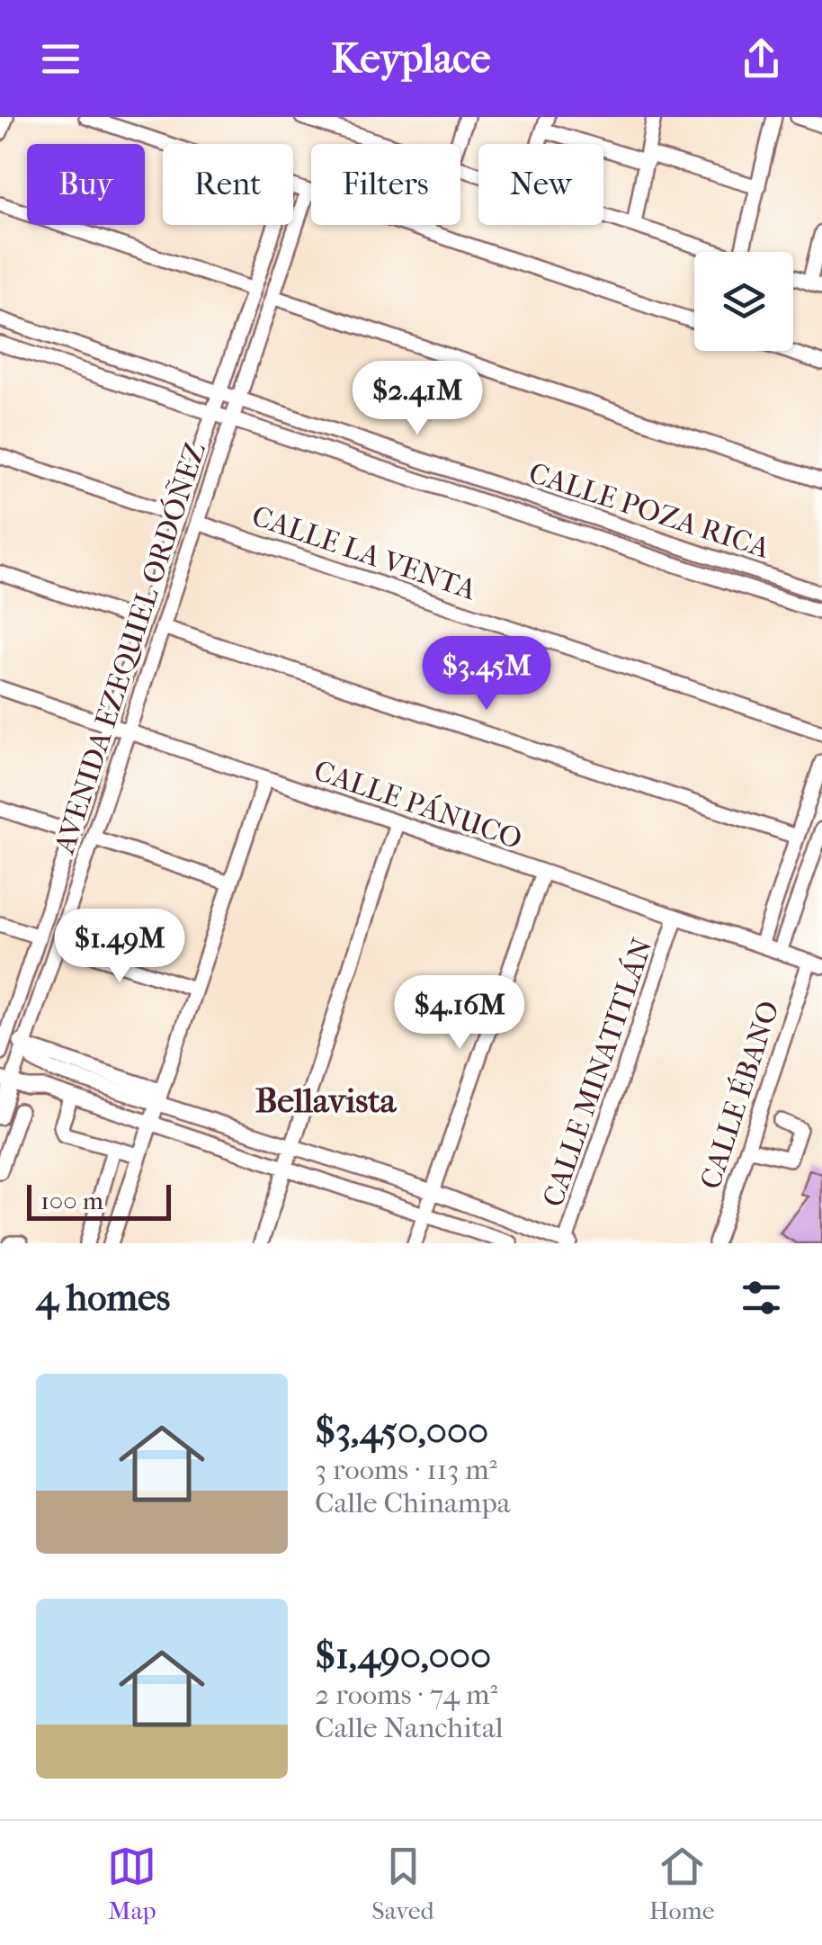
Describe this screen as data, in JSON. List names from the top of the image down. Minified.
{"streets":{"street":["CALLE POZA RICA","CALLE LA VENTA","AVENIDA EZEQUIEL ORDÓÑEZ","CALLE PÁNUCO","CALLE MINATITLÁN","CALLE ÉBANO"]},"crossings":[["CALLE POZA RICA","AVENIDA EZEQUIEL ORDÓÑEZ"],["CALLE LA VENTA","AVENIDA EZEQUIEL ORDÓÑEZ"],["AVENIDA EZEQUIEL ORDÓÑEZ","CALLE PÁNUCO"],["CALLE PÁNUCO","CALLE MINATITLÁN"],["CALLE PÁNUCO","CALLE ÉBANO"]],"districts":["Bellavista"],"scale_bar":"100 m","page":{"header":"Keyplace","chip":["Buy","Rent","Filters","New"],"price":["$2.41M","$3.45M","$1.49M","$4.16M"],"scale":"100 m","heading":"4 homes","list":[{"name":"$3,450,000","note":"3 rooms · 113 m² · Calle Chinampa"},{"name":"$1,490,000","note":"2 rooms · 74 m² · Calle Nanchital"}],"tabs":["Map","Saved","Home"]}}
